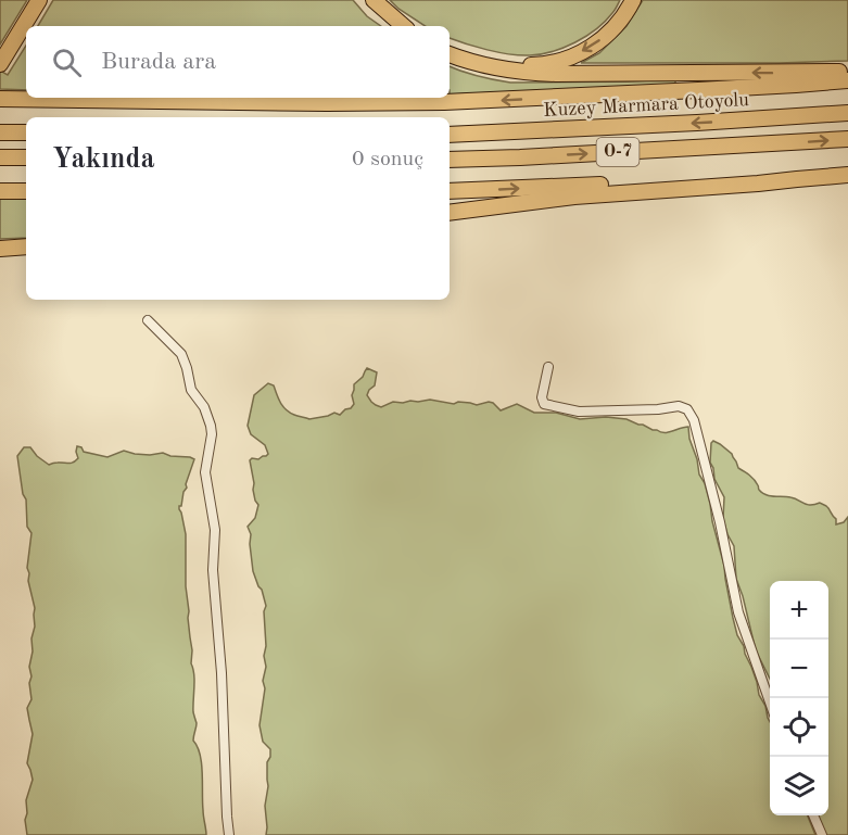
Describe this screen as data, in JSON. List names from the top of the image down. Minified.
{"streets":{"highway":["Kuzey Marmara Otoyolu","O-7"]},"page":{"search":"Burada ara","heading":["Yakında","0 sonuç"],"map_buttons":["+","−"]}}
